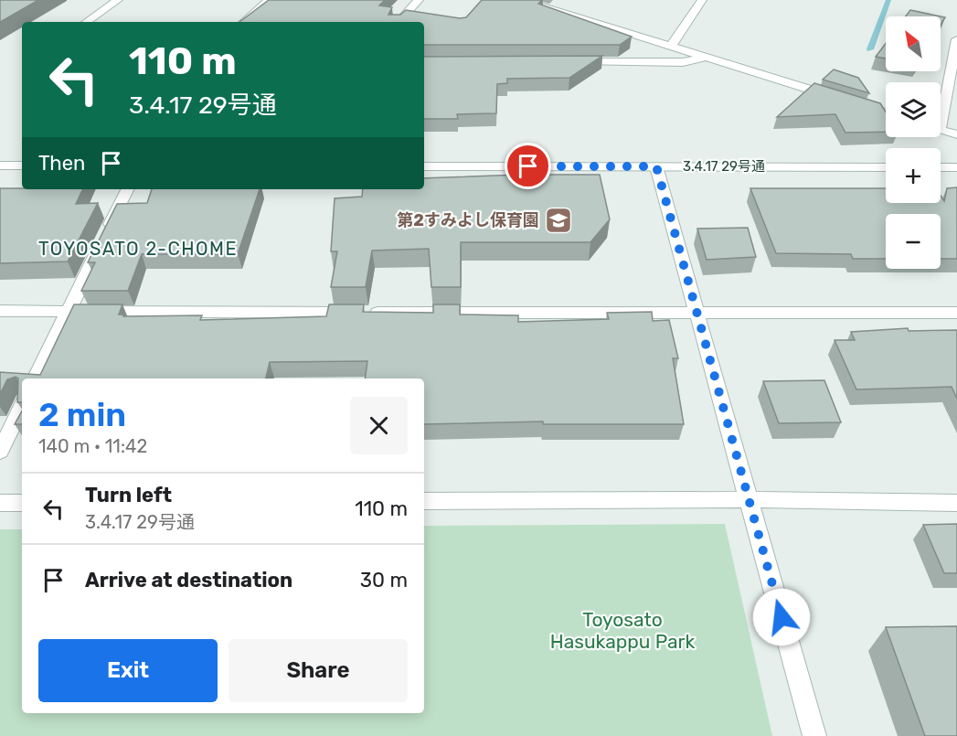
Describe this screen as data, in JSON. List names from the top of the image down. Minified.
{"streets":{"street":["3.4.17 29号通"]},"districts":["TOYOSATO 2-CHOME"],"parks":["Toyosato Hasukappu Park"],"places":{"school or university":["第2すみよし保育園"]},"north":"top left","page":{"map_buttons":["+","−"],"turn":["110 m","3.4.17 29号通"],"then":"Then","heading":["2 min","140 m · 11:42"],"list":[{"name":"Turn left","note":"3.4.17 29号通","value":"110 m"},{"name":"Arrive at destination","value":"30 m"}],"buttons":["Exit","Share"]}}
